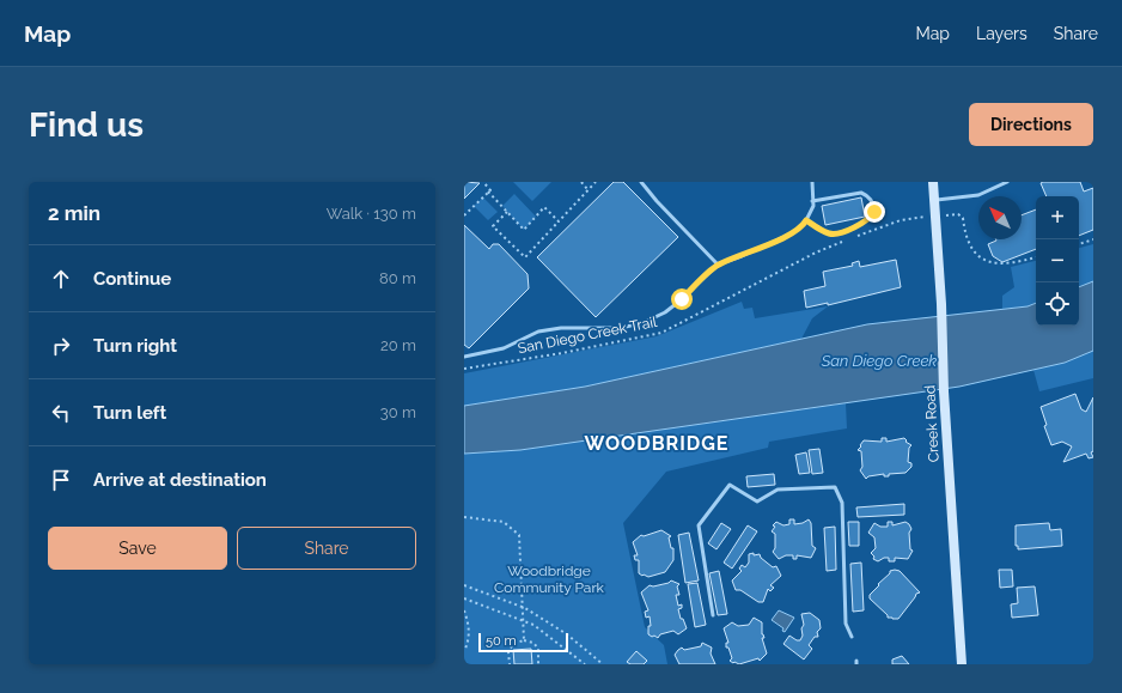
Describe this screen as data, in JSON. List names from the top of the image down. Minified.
{"streets":{"street":["Creek Road"],"path":["San Diego Creek Trail"]},"districts":["WOODBRIDGE"],"water":["San Diego Creek"],"parks":["Woodbridge Community Park"],"scale_bar":"50 m","north":"top left","page":{"header":"Map","nav":["Map","Layers","Share"],"buttons":["Directions",["Save","Share"]],"title":"Find us","heading":["2 min","Walk · 130 m"],"map_buttons":["+","−"],"list":[["Continue","80 m"],["Turn right","20 m"],["Turn left","30 m"],"Arrive at destination"],"scale":"50 m"}}
